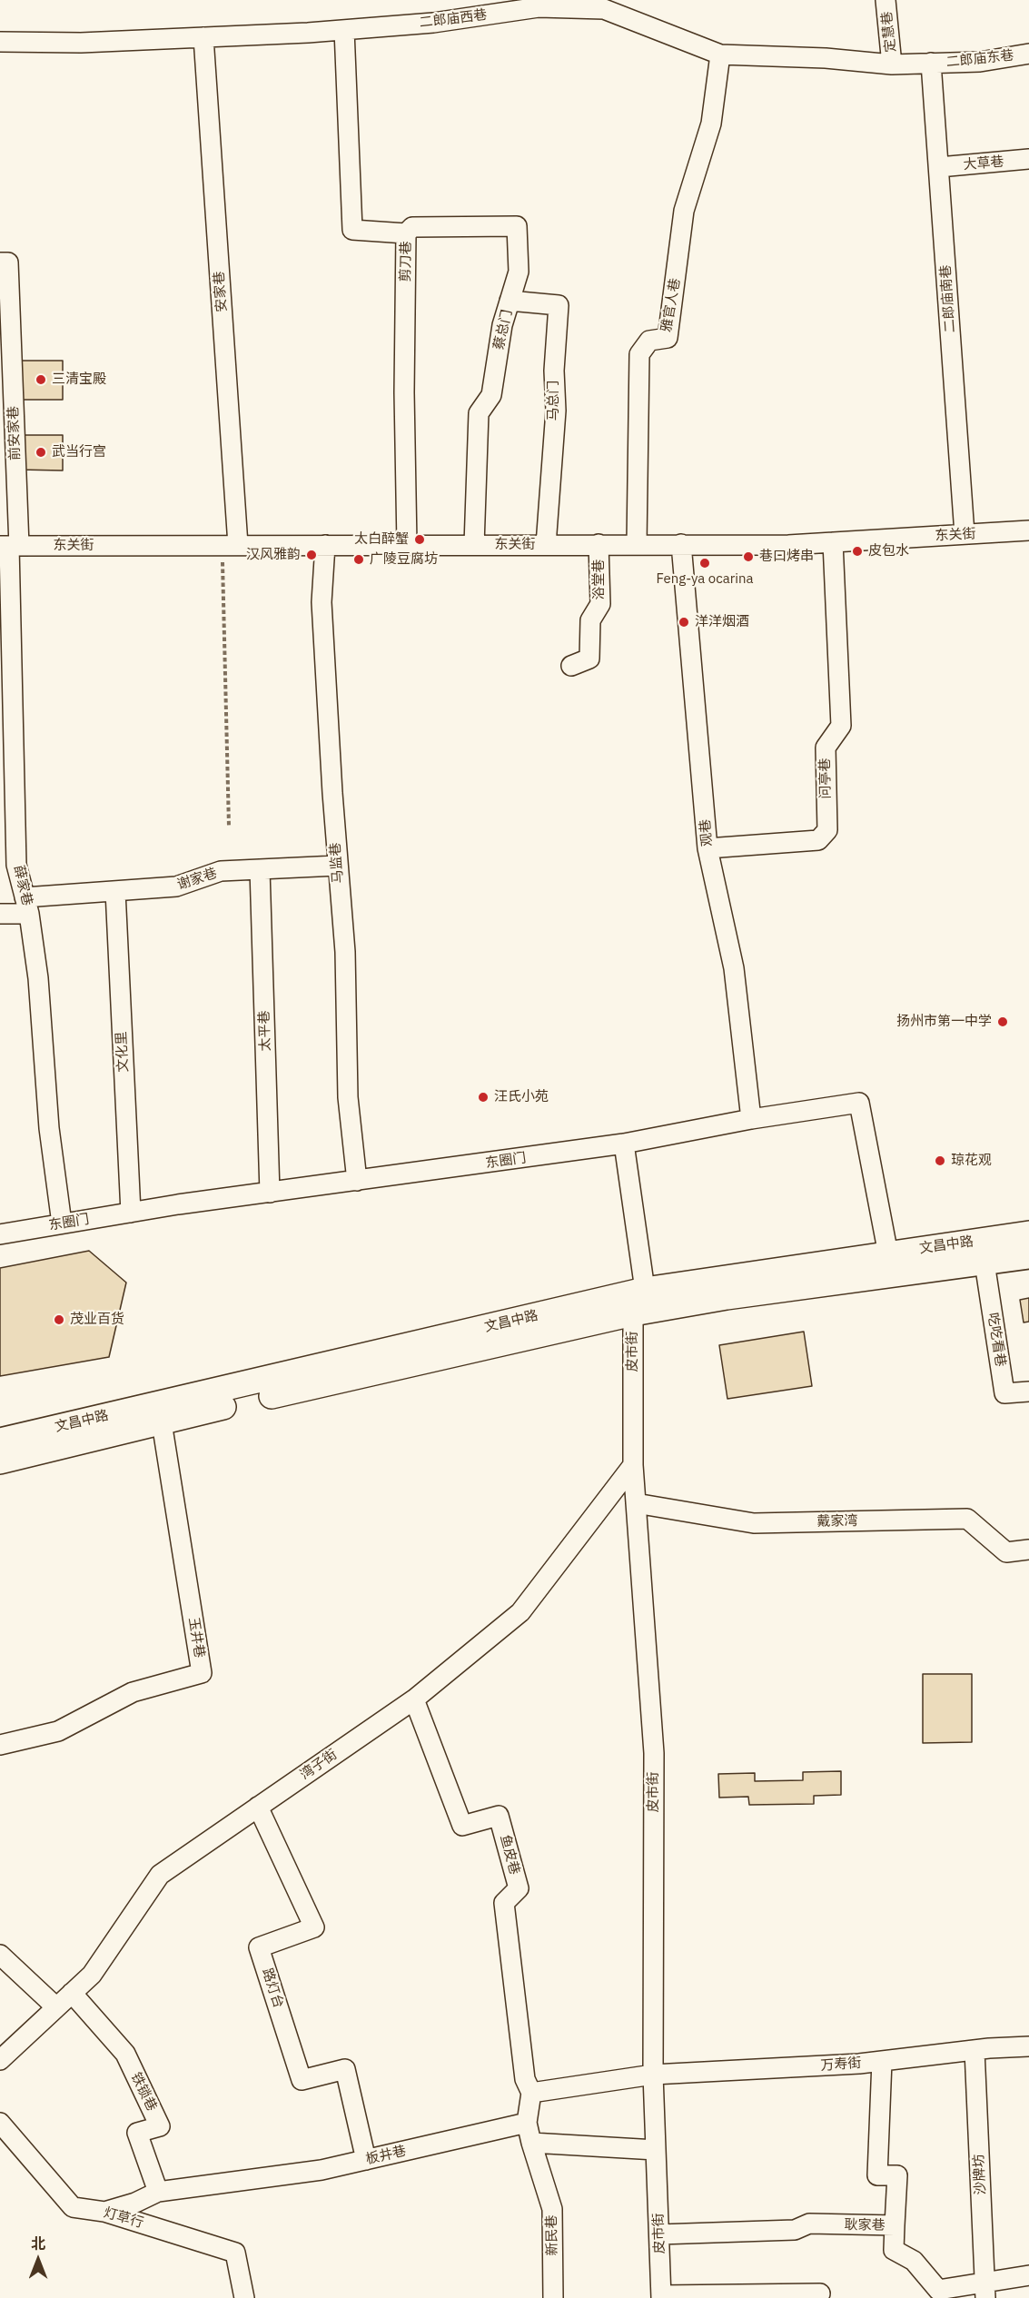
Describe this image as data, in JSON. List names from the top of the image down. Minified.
{"streets":{"main road":["文昌中路"],"street":["二郎庙西巷","定慧巷","二郎庙东巷","大草巷","剪刀巷","安家巷","二郎庙南巷","雅官人巷","蔡总门","马总门","前安家巷","东关街","浴堂巷","问亭巷","观巷","马监巷","谢家巷","薛家巷","太平巷","文化里","东圈门","吃吃看巷","皮市街","戴家湾","玉井巷","湾子街","鱼皮巷","路灯台","万寿街","铁锁巷","板井巷","沙牌坊","灯草行","耿家巷","新民巷"]},"crossings":[["二郎庙西巷","定慧巷"],["二郎庙西巷","二郎庙东巷"],["二郎庙西巷","剪刀巷"],["二郎庙西巷","安家巷"],["二郎庙西巷","二郎庙南巷"],["二郎庙西巷","雅官人巷"],["二郎庙东巷","二郎庙南巷"],["大草巷","二郎庙南巷"],["剪刀巷","蔡总门"],["剪刀巷","东关街"],["安家巷","东关街"],["二郎庙南巷","东关街"],["雅官人巷","东关街"],["蔡总门","马总门"],["蔡总门","东关街"],["马总门","东关街"],["前安家巷","东关街"],["前安家巷","薛家巷"],["东关街","浴堂巷"],["东关街","问亭巷"],["东关街","观巷"],["东关街","马监巷"],["东关街","薛家巷"],["问亭巷","观巷"],["观巷","东圈门"],["马监巷","谢家巷"],["马监巷","东圈门"],["谢家巷","薛家巷"],["谢家巷","太平巷"],["谢家巷","文化里"],["薛家巷","东圈门"],["太平巷","东圈门"],["文化里","东圈门"],["东圈门","文昌中路"],["文昌中路","吃吃看巷"],["文昌中路","皮市街"],["文昌中路","玉井巷"],["皮市街","戴家湾"],["皮市街","湾子街"],["皮市街","万寿街"],["皮市街","耿家巷"],["湾子街","鱼皮巷"],["湾子街","路灯台"],["湾子街","铁锁巷"],["鱼皮巷","万寿街"],["鱼皮巷","板井巷"],["路灯台","板井巷"],["万寿街","沙牌坊"],["铁锁巷","板井巷"],["板井巷","灯草行"],["沙牌坊","耿家巷"]],"places":["三清宝殿","武当行宫","太白醉蟹","皮包水","汉风雅韵","巷口烤串","广陵豆腐坊","Feng-ya ocarina","洋洋烟酒","扬州市第一中学","汪氏小苑","琼花观","茂业百货"],"north":"top"}
